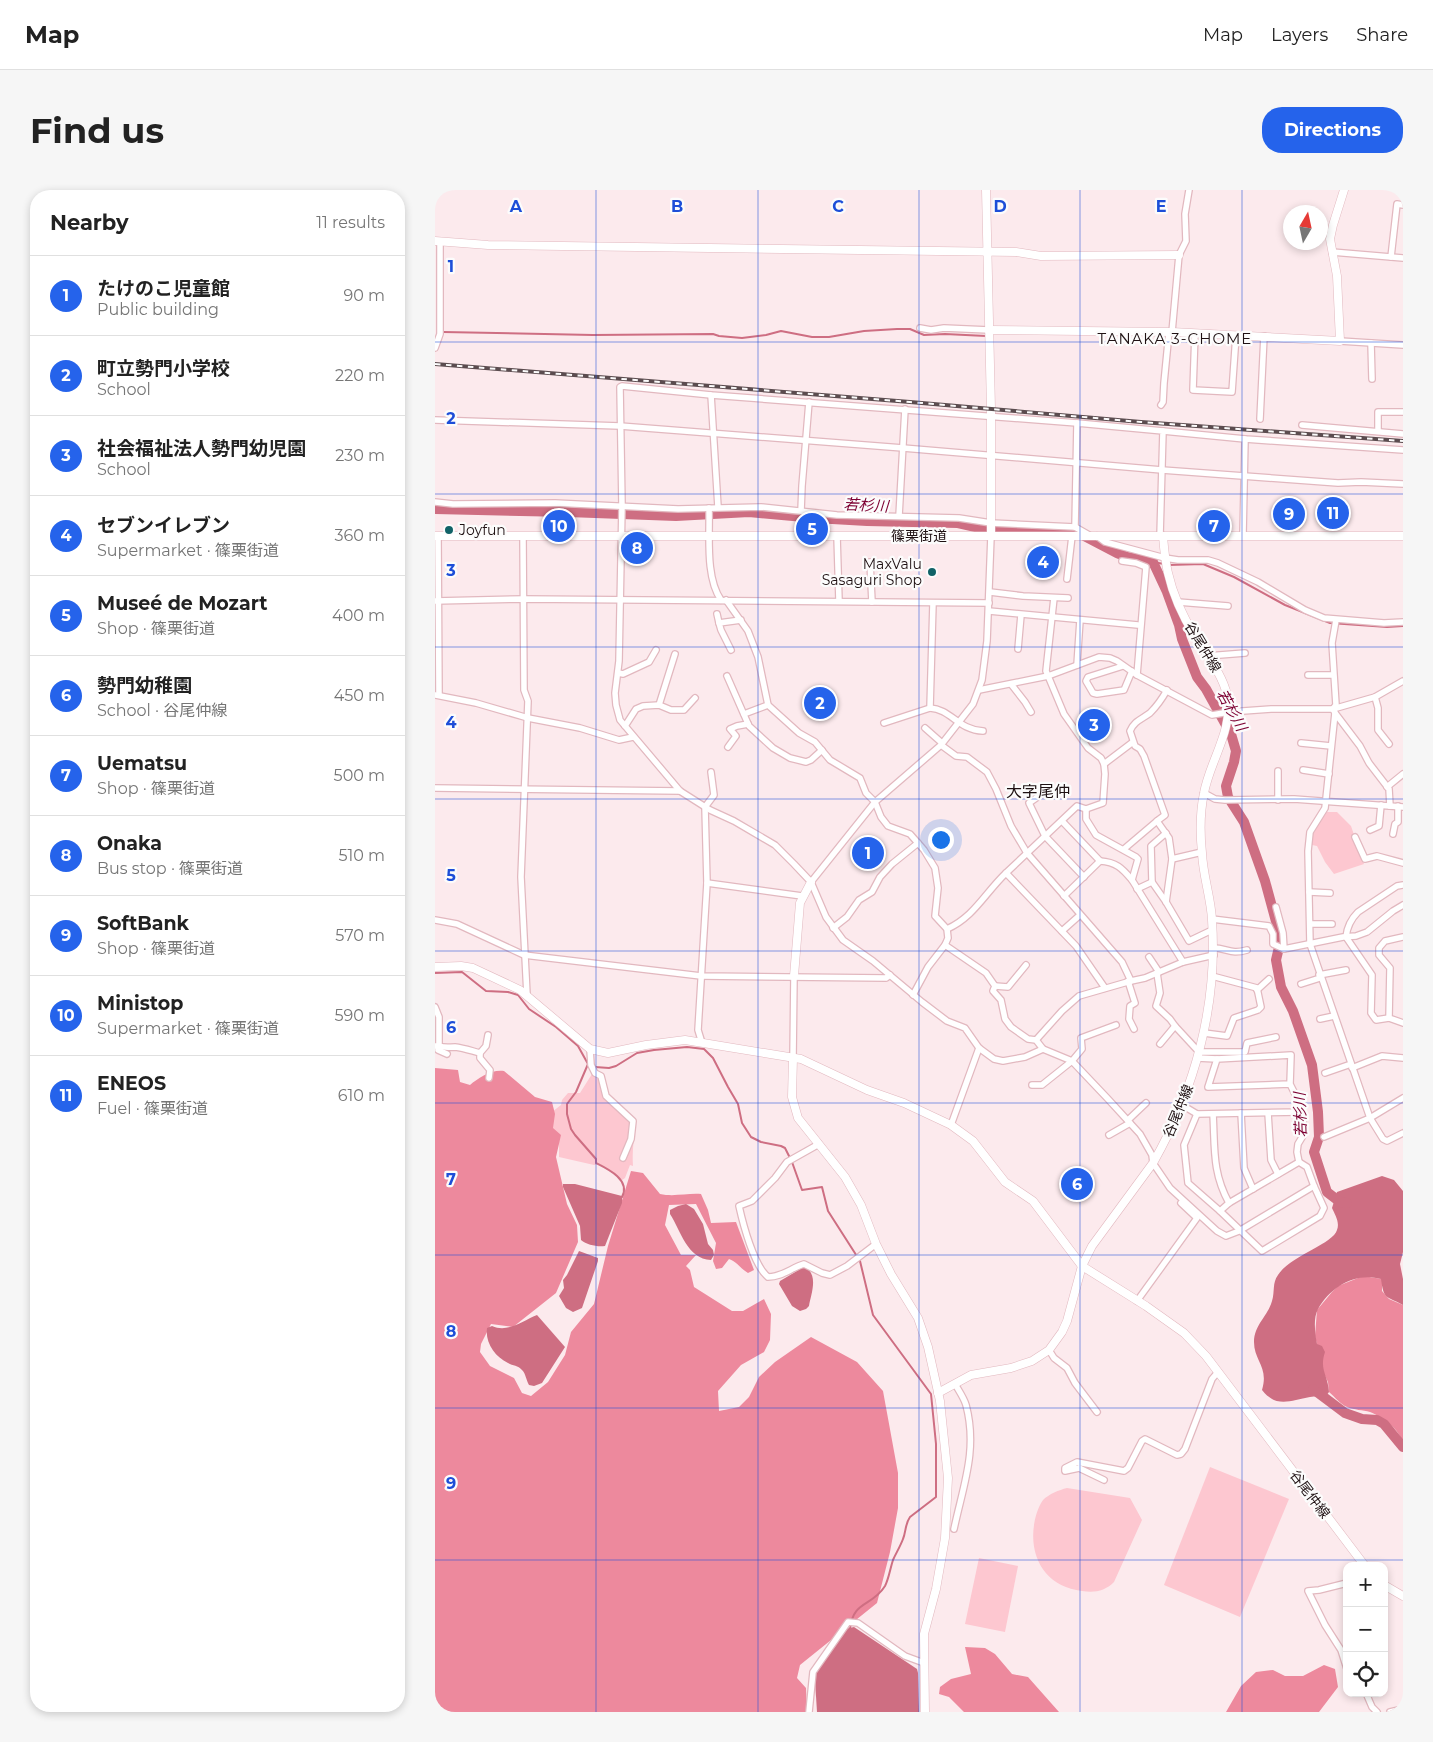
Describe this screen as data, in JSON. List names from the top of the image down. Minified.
{"streets":{"street":["篠栗街道","谷尾仲線"]},"crossings":[["篠栗街道","谷尾仲線"]],"districts":["TANAKA 3-CHOME","大字尾仲"],"water":["若杉川"],"places":["Joyfun","MaxValu Sasaguri Shop"],"north":"top","page":{"header":"Map","nav":["Map","Layers","Share"],"buttons":"Directions","title":"Find us","heading":["Nearby","11 results"],"list":[{"mark":"1","name":"たけのこ児童館","note":"Public building","value":"90 m"},{"mark":"2","name":"町立勢門小学校","note":"School","value":"220 m"},{"mark":"3","name":"社会福祉法人勢門幼児園","note":"School","value":"230 m"},{"mark":"4","name":"セブンイレブン","note":"Supermarket · 篠栗街道","value":"360 m"},{"mark":"5","name":"Museé de Mozart","note":"Shop · 篠栗街道","value":"400 m"},{"mark":"6","name":"勢門幼稚園","note":"School · 谷尾仲線","value":"450 m"},{"mark":"7","name":"Uematsu","note":"Shop · 篠栗街道","value":"500 m"},{"mark":"8","name":"Onaka","note":"Bus stop · 篠栗街道","value":"510 m"},{"mark":"9","name":"SoftBank","note":"Shop · 篠栗街道","value":"570 m"},{"mark":"10","name":"Ministop","note":"Supermarket · 篠栗街道","value":"590 m"},{"mark":"11","name":"ENEOS","note":"Fuel · 篠栗街道","value":"610 m"}],"pins":["11","9","7","10","5","8","4","2","3","1","6"],"map_buttons":["+","−"]},"grid":{"columns":["A","B","C","D","E"],"rows":["1","2","3","4","5","6","7","8","9"]}}
